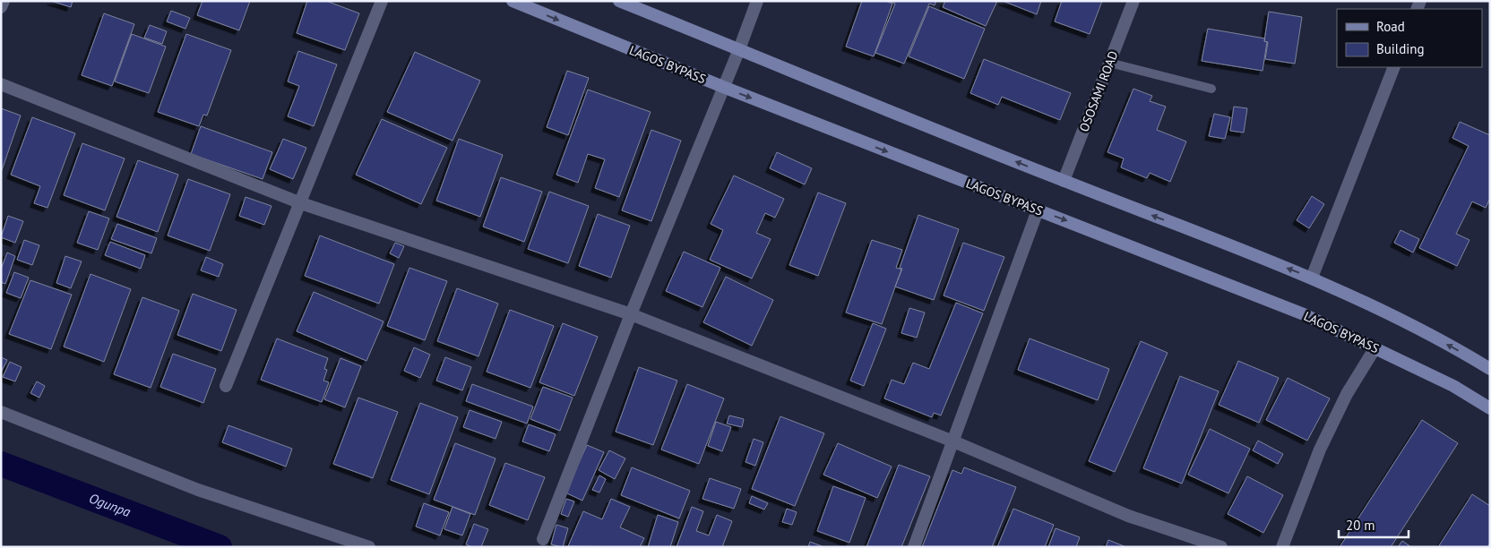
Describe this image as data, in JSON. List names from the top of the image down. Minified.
{"streets":{"main road":["LAGOS BYPASS"],"street":["OSOSAMI ROAD"]},"water":["Ogunpa"],"legend":["Road","Building"],"scale_bar":"20 m"}
